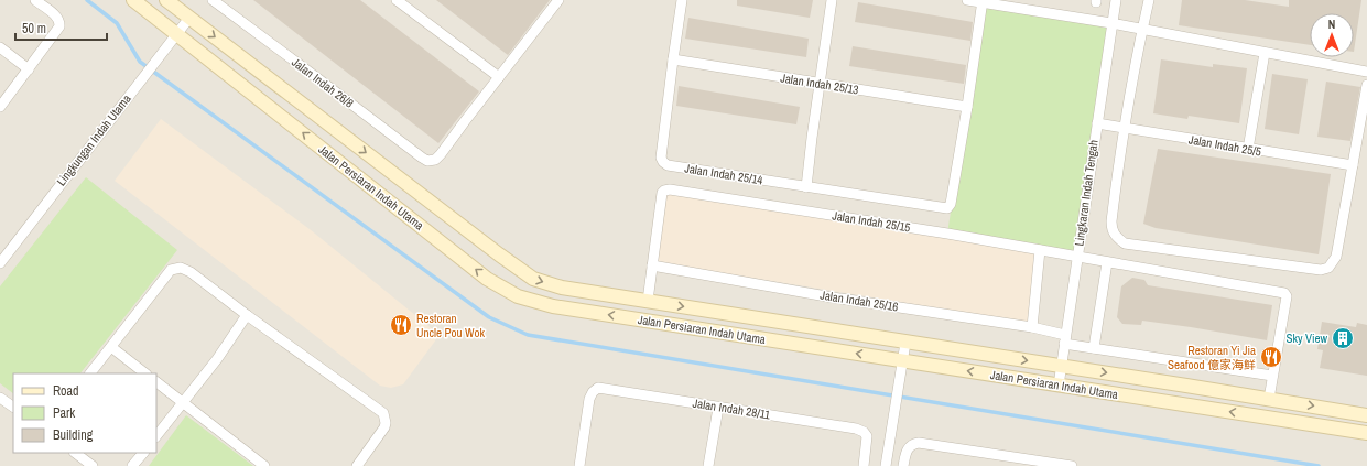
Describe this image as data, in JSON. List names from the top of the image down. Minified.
{"streets":{"main road":["Jalan Persiaran Indah Utama"],"street":["Jalan Indah 26/8","Jalan Indah 25/13","Lingkungan Indah Utama","Jalan Indah 25/5","Jalan Indah 25/14","Lingkaran Indah Tengah","Jalan Indah 25/15","Jalan Indah 25/16","Jalan Indah 28/11"]},"crossings":[["Jalan Indah 25/13","Jalan Indah 25/14"],["Lingkungan Indah Utama","Jalan Persiaran Indah Utama"],["Jalan Indah 25/5","Lingkaran Indah Tengah"],["Jalan Persiaran Indah Utama","Lingkaran Indah Tengah"],["Lingkaran Indah Tengah","Jalan Indah 25/15"],["Lingkaran Indah Tengah","Jalan Indah 25/16"],["Jalan Indah 25/15","Jalan Indah 25/16"]],"places":{"restaurant":["Restoran Uncle Pou Wok","Restoran Yi Jia Seafood 億家海鲜"],"building":["Sky View"]},"legend":["Road","Park","Building"],"scale_bar":"50 m","north":"top"}
